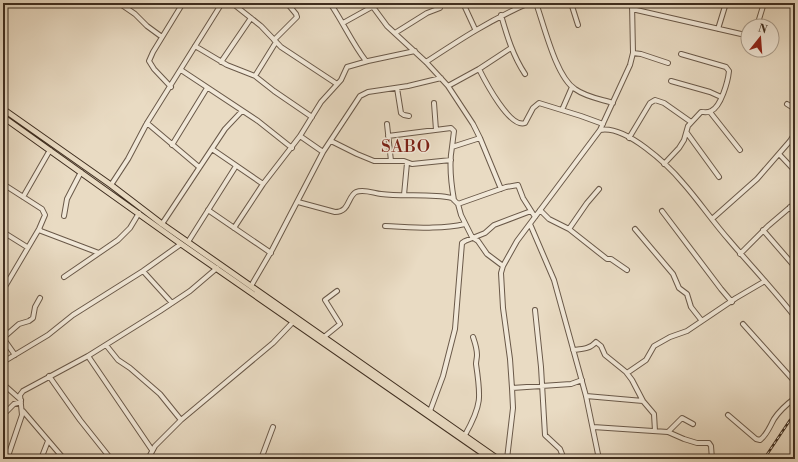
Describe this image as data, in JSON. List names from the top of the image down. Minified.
{"districts":["SABO"],"north":"top"}
